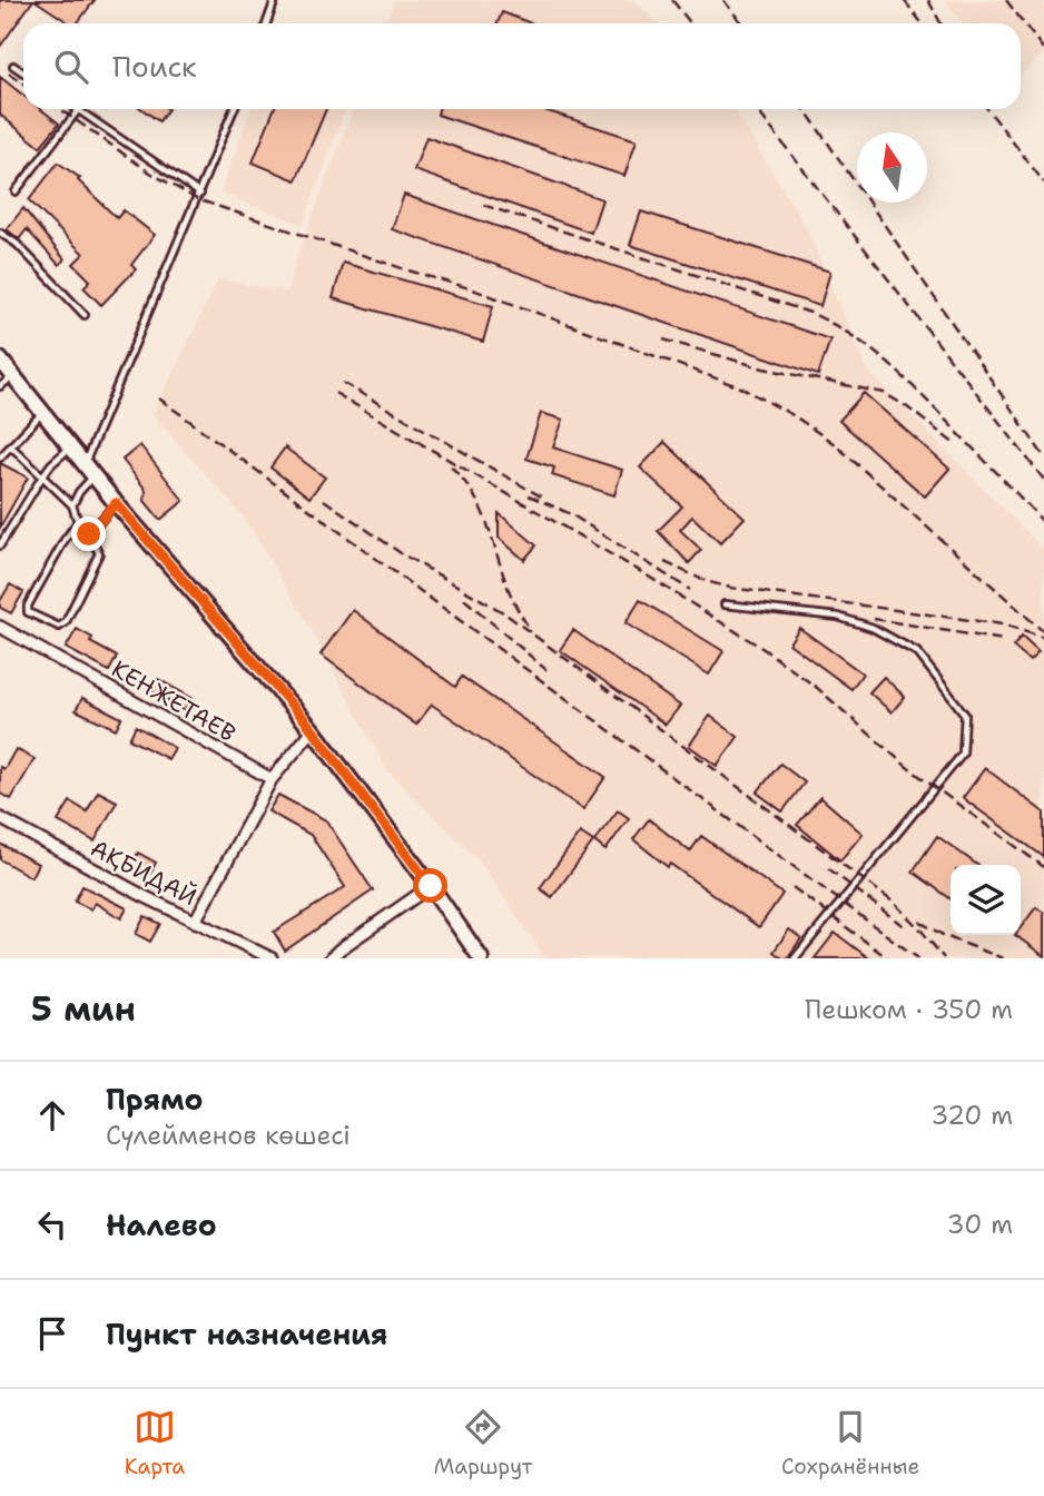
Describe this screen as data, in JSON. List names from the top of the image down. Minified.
{"streets":{"street":["КЕНЖЕТАЕВ","АҚБИДАЙ"]},"north":"top","page":{"search":"Поиск","heading":["5 мин","Пешком · 350 m"],"list":[["Прямо","Сүлейменов көшесі","320 m"],["Налево","30 m"],"Пункт назначения"],"nav":["Карта","Маршрут","Сохранённые"]}}
